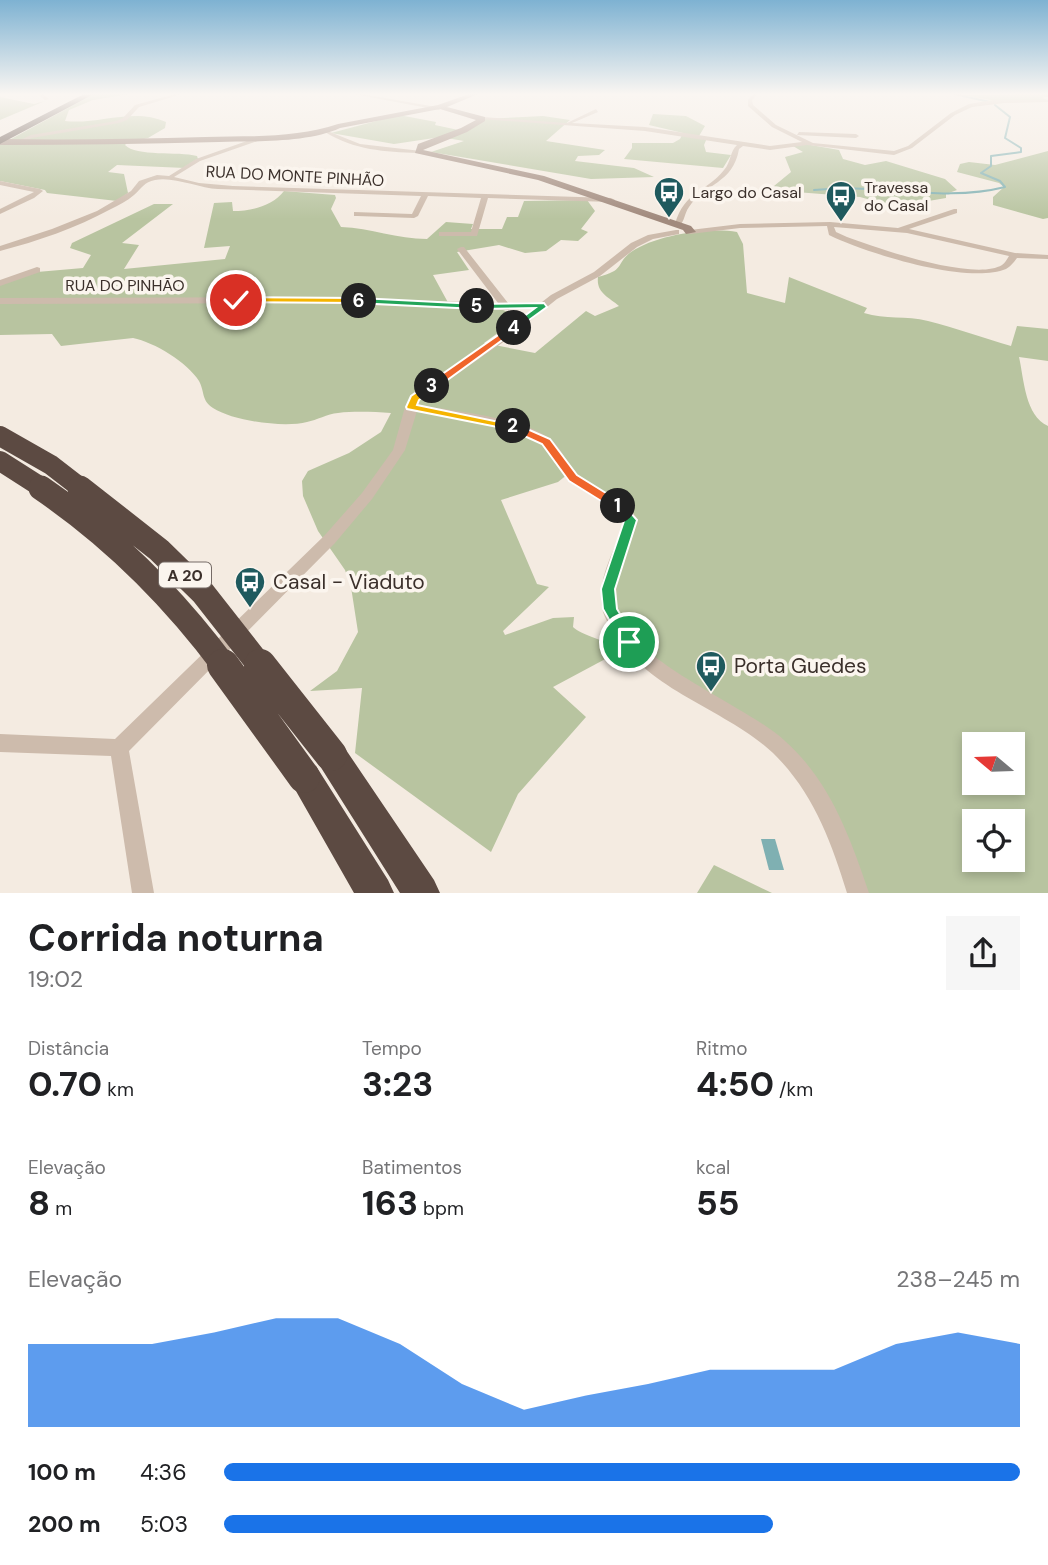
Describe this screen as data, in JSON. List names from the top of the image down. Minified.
{"streets":{"highway":["A 20"],"street":["RUA DO MONTE PINHÃO","RUA DO PINHÃO"]},"places":{"bus stop":["Largo do Casal","Travessa do Casal","Casal - Viaduto","Porta Guedes"]},"north":"left","page":{"pins":["6","5","4","3","2","1"],"heading":["Corrida noturna","19:02"],"stats":[["Distância","0.70 km"],["Tempo","3:23"],["Ritmo","4:50 /km"],["Elevação","8 m"],["Batimentos","163 bpm"],["kcal","55"]],"chart":["Elevação","238–245 m"],"list":[{"name":"100 m","note":"4:36"},{"name":"200 m","note":"5:03"}]}}
